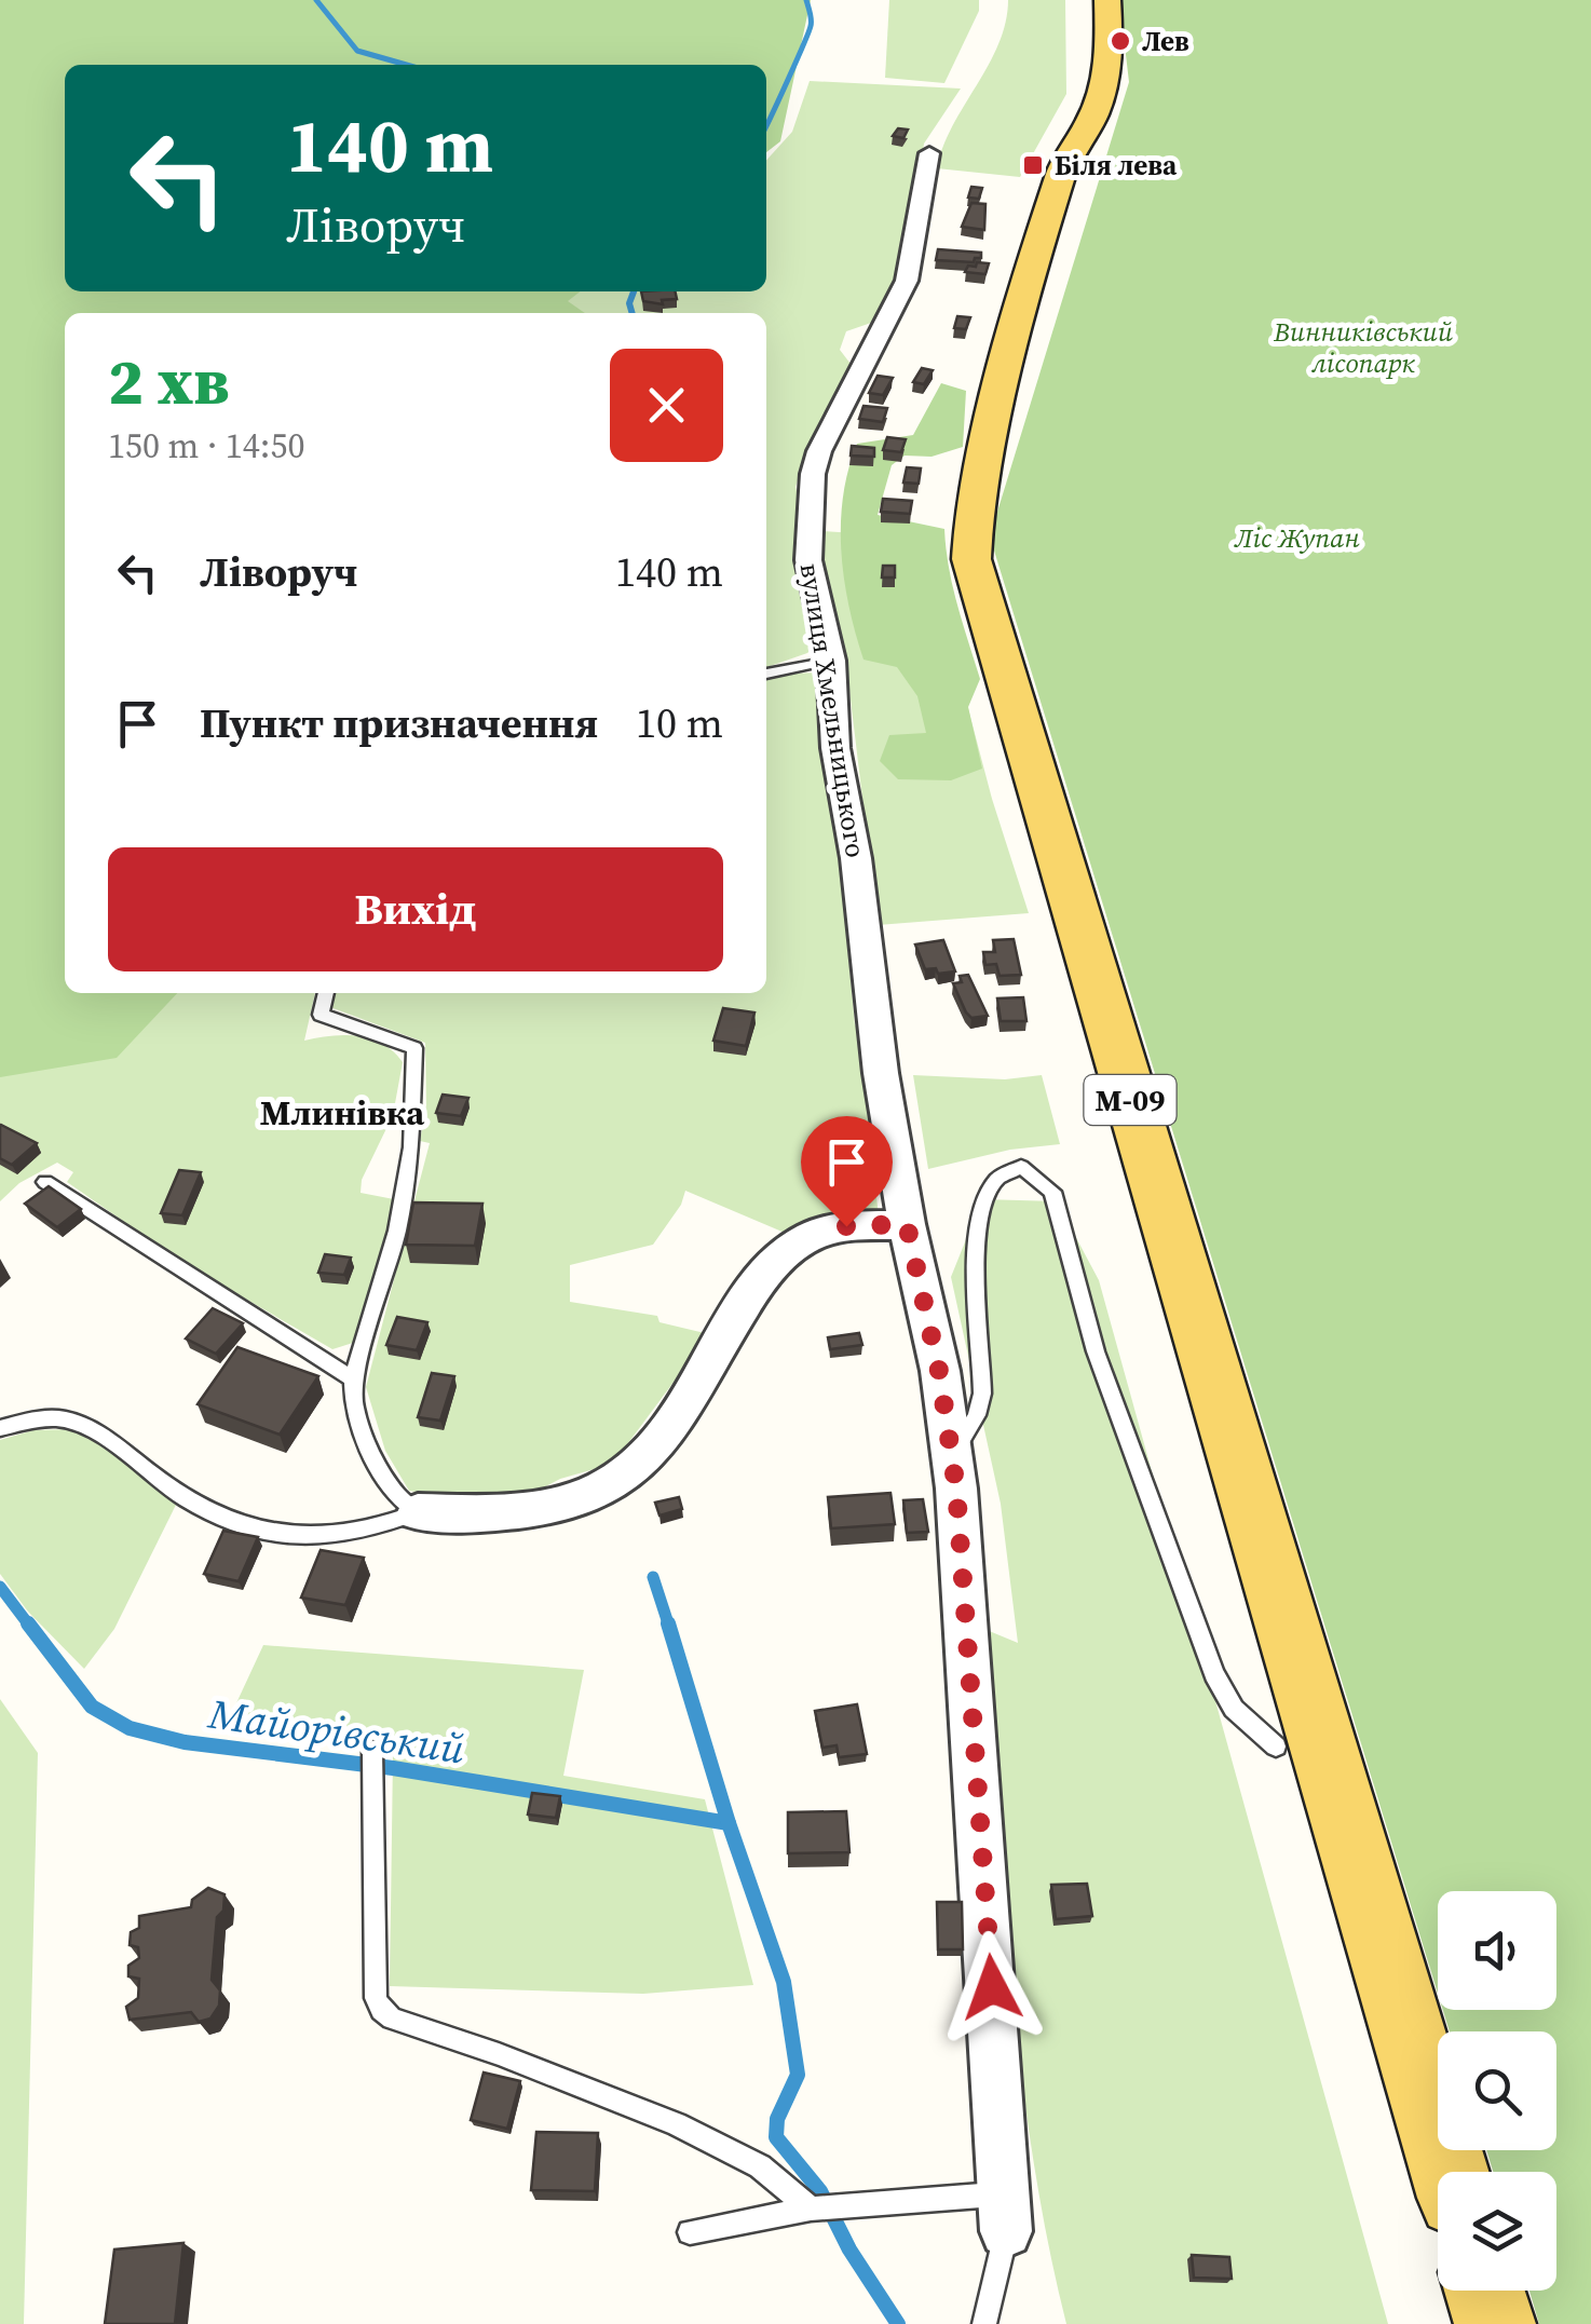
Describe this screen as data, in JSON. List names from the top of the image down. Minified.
{"streets":{"main road":["М-09"],"street":["вулиця Хмельницького"]},"districts":["Млинівка"],"water":["Майорівський"],"parks":["Винниківський лісопарк","Ліс Жупан"],"places":{"other":["Лев"],"transit":["Бiля лева"]},"page":{"turn":["140 m","Ліворуч"],"heading":["2 хв","150 m · 14:50"],"list":[{"name":"Ліворуч","value":"140 m"},{"name":"Пункт призначення","value":"10 m"}],"buttons":"Вихід"}}
